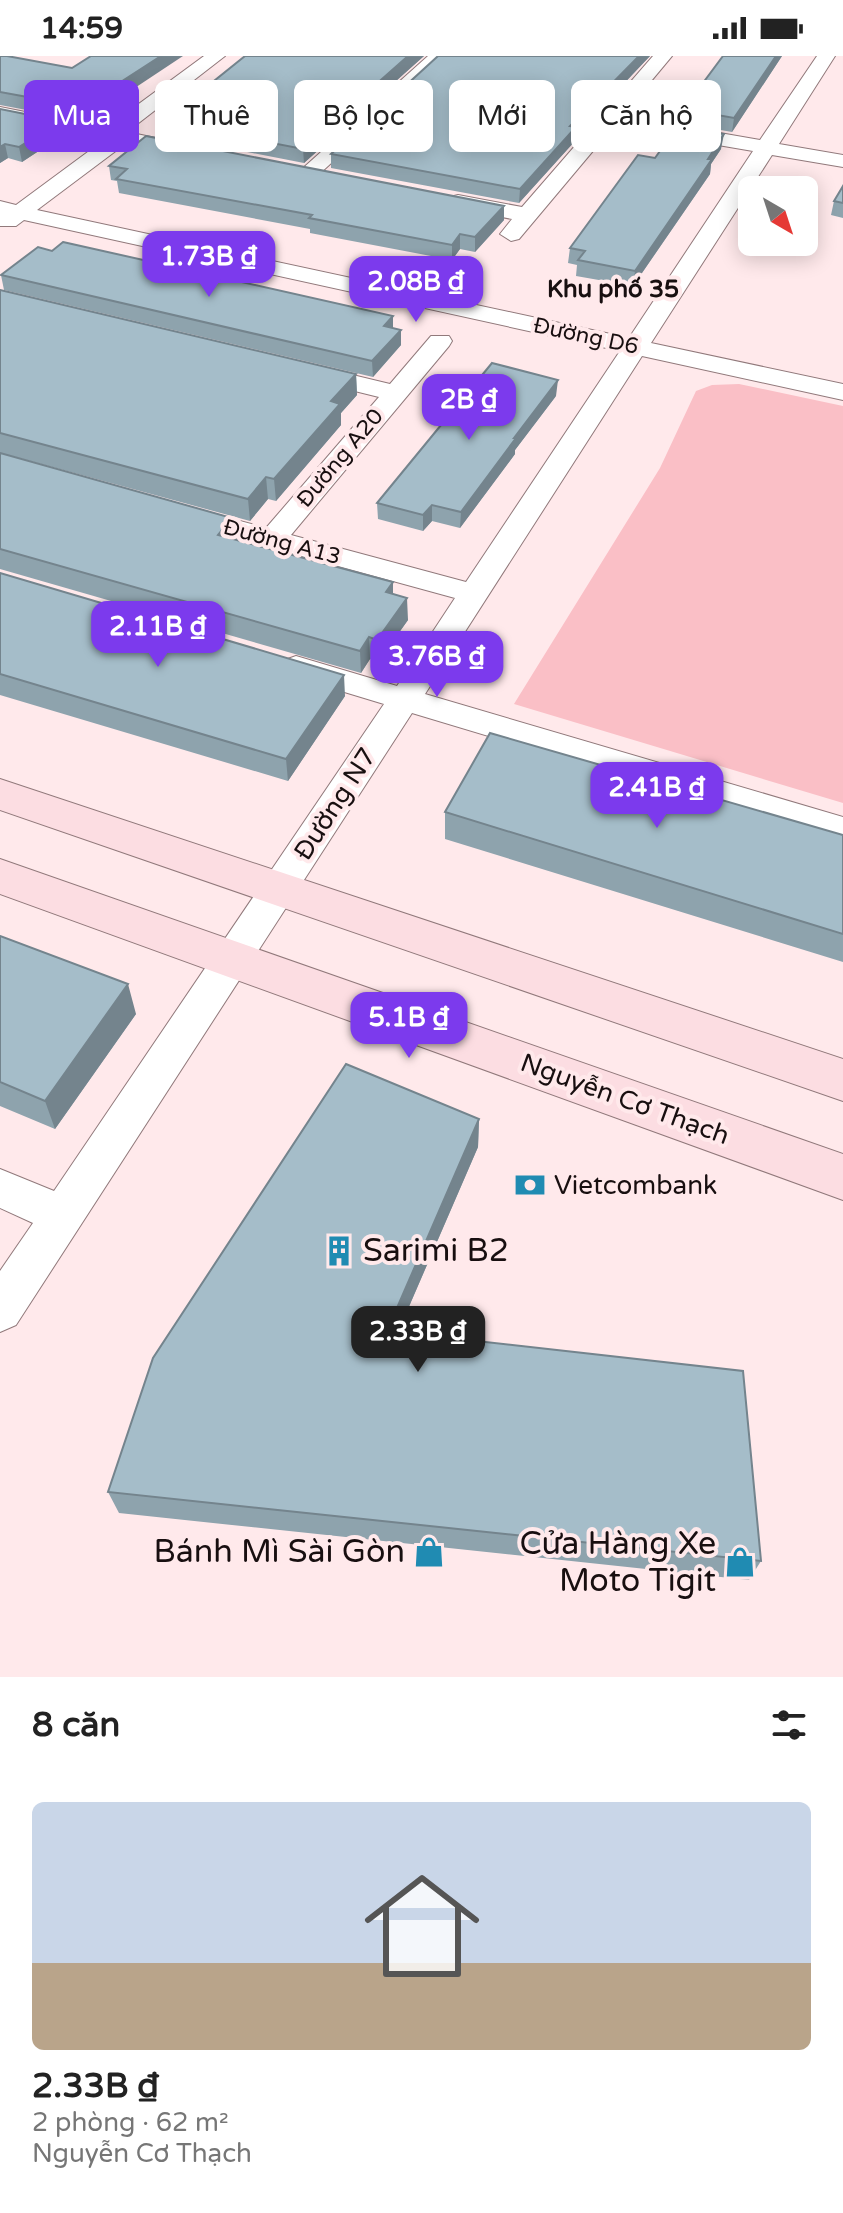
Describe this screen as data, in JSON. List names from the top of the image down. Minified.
{"streets":{"main road":["Nguyễn Cơ Thạch"],"street":["Đường D6","Đường A20","Đường A13","Đường N7"]},"crossings":[["Đường D6","Đường N7"],["Đường A20","Đường A13"],["Đường A13","Đường N7"],["Đường N7","Nguyễn Cơ Thạch"]],"districts":["Khu phố 35"],"places":{"bank":["Vietcombank"],"building":["Sarimi B2"],"shop":["Bánh Mì Sài Gòn","Cửa Hàng Xe Moto Tigit"]},"north":"bottom right","page":{"status":"14:59","chip":["Mua","Thuê","Bộ lọc","Mới","Căn hộ"],"price":["1.73B ₫","2.08B ₫","2B ₫","2.11B ₫","3.76B ₫","2.41B ₫","5.1B ₫","2.33B ₫"],"heading":"8 căn","list":[{"name":"2.33B ₫","note":"2 phòng · 62 m² · Nguyễn Cơ Thạch"}]}}
